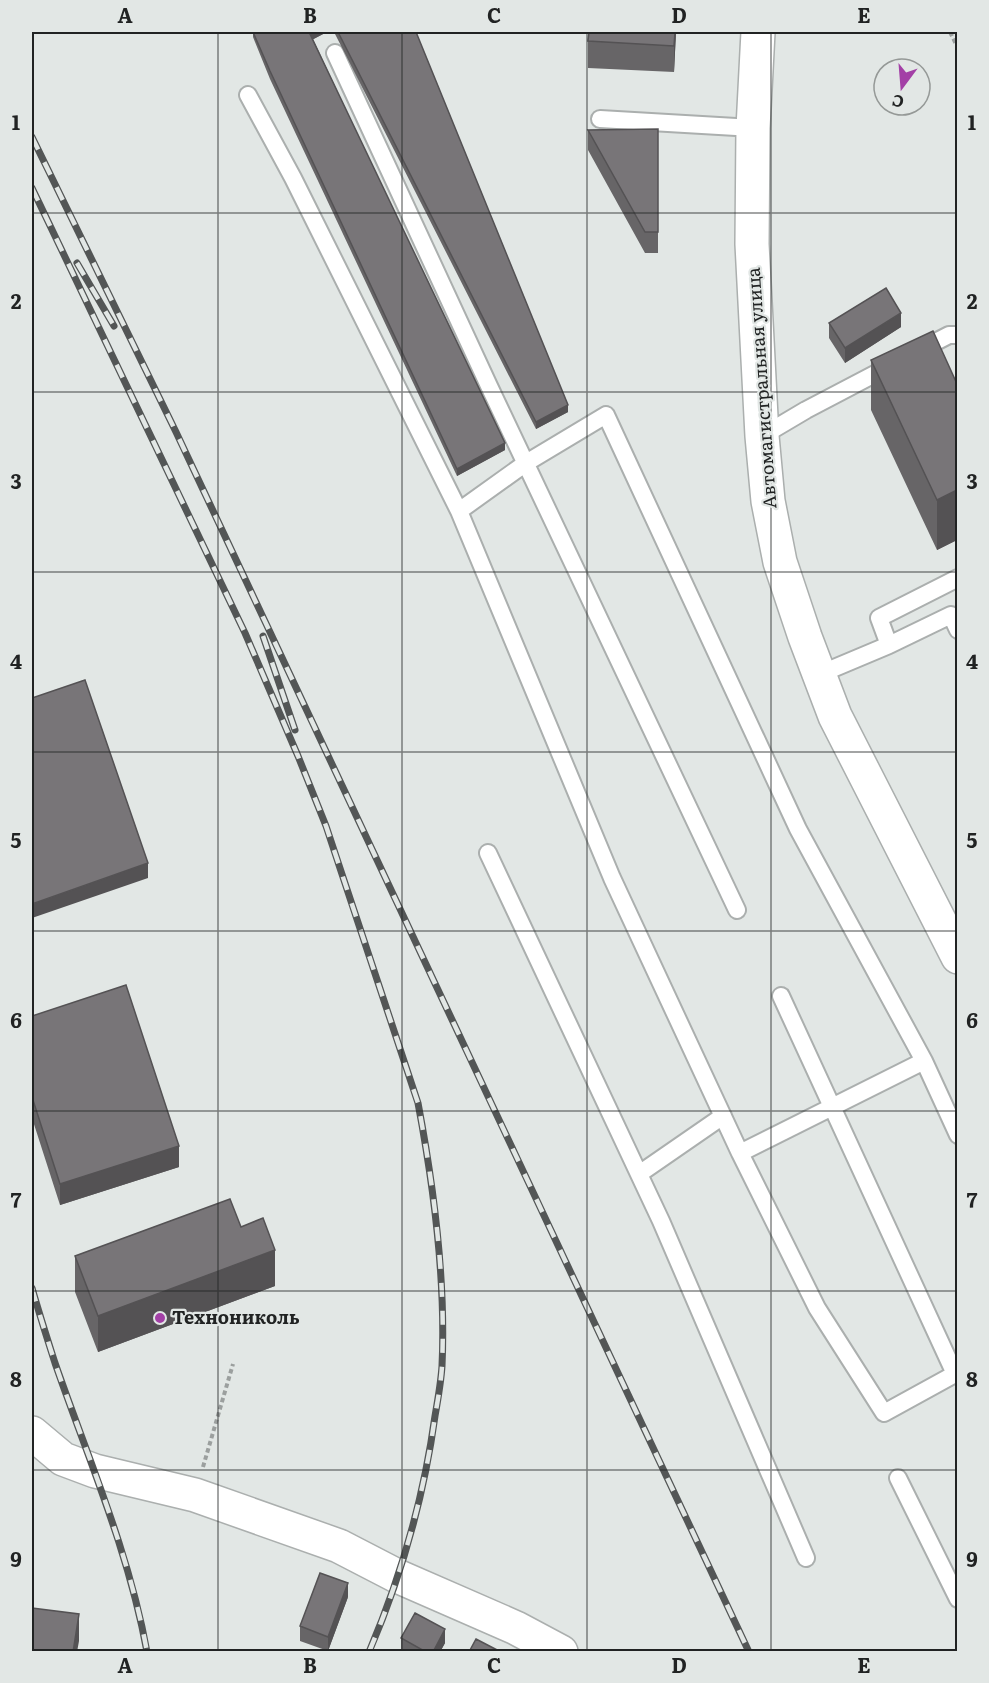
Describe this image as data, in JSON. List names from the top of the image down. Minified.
{"streets":{"main road":["Автомагистральная улица"]},"places":["Технониколь"],"north":"bottom","grid":{"columns":["A","B","C","D","E"],"rows":["1","2","3","4","5","6","7","8","9"]}}
